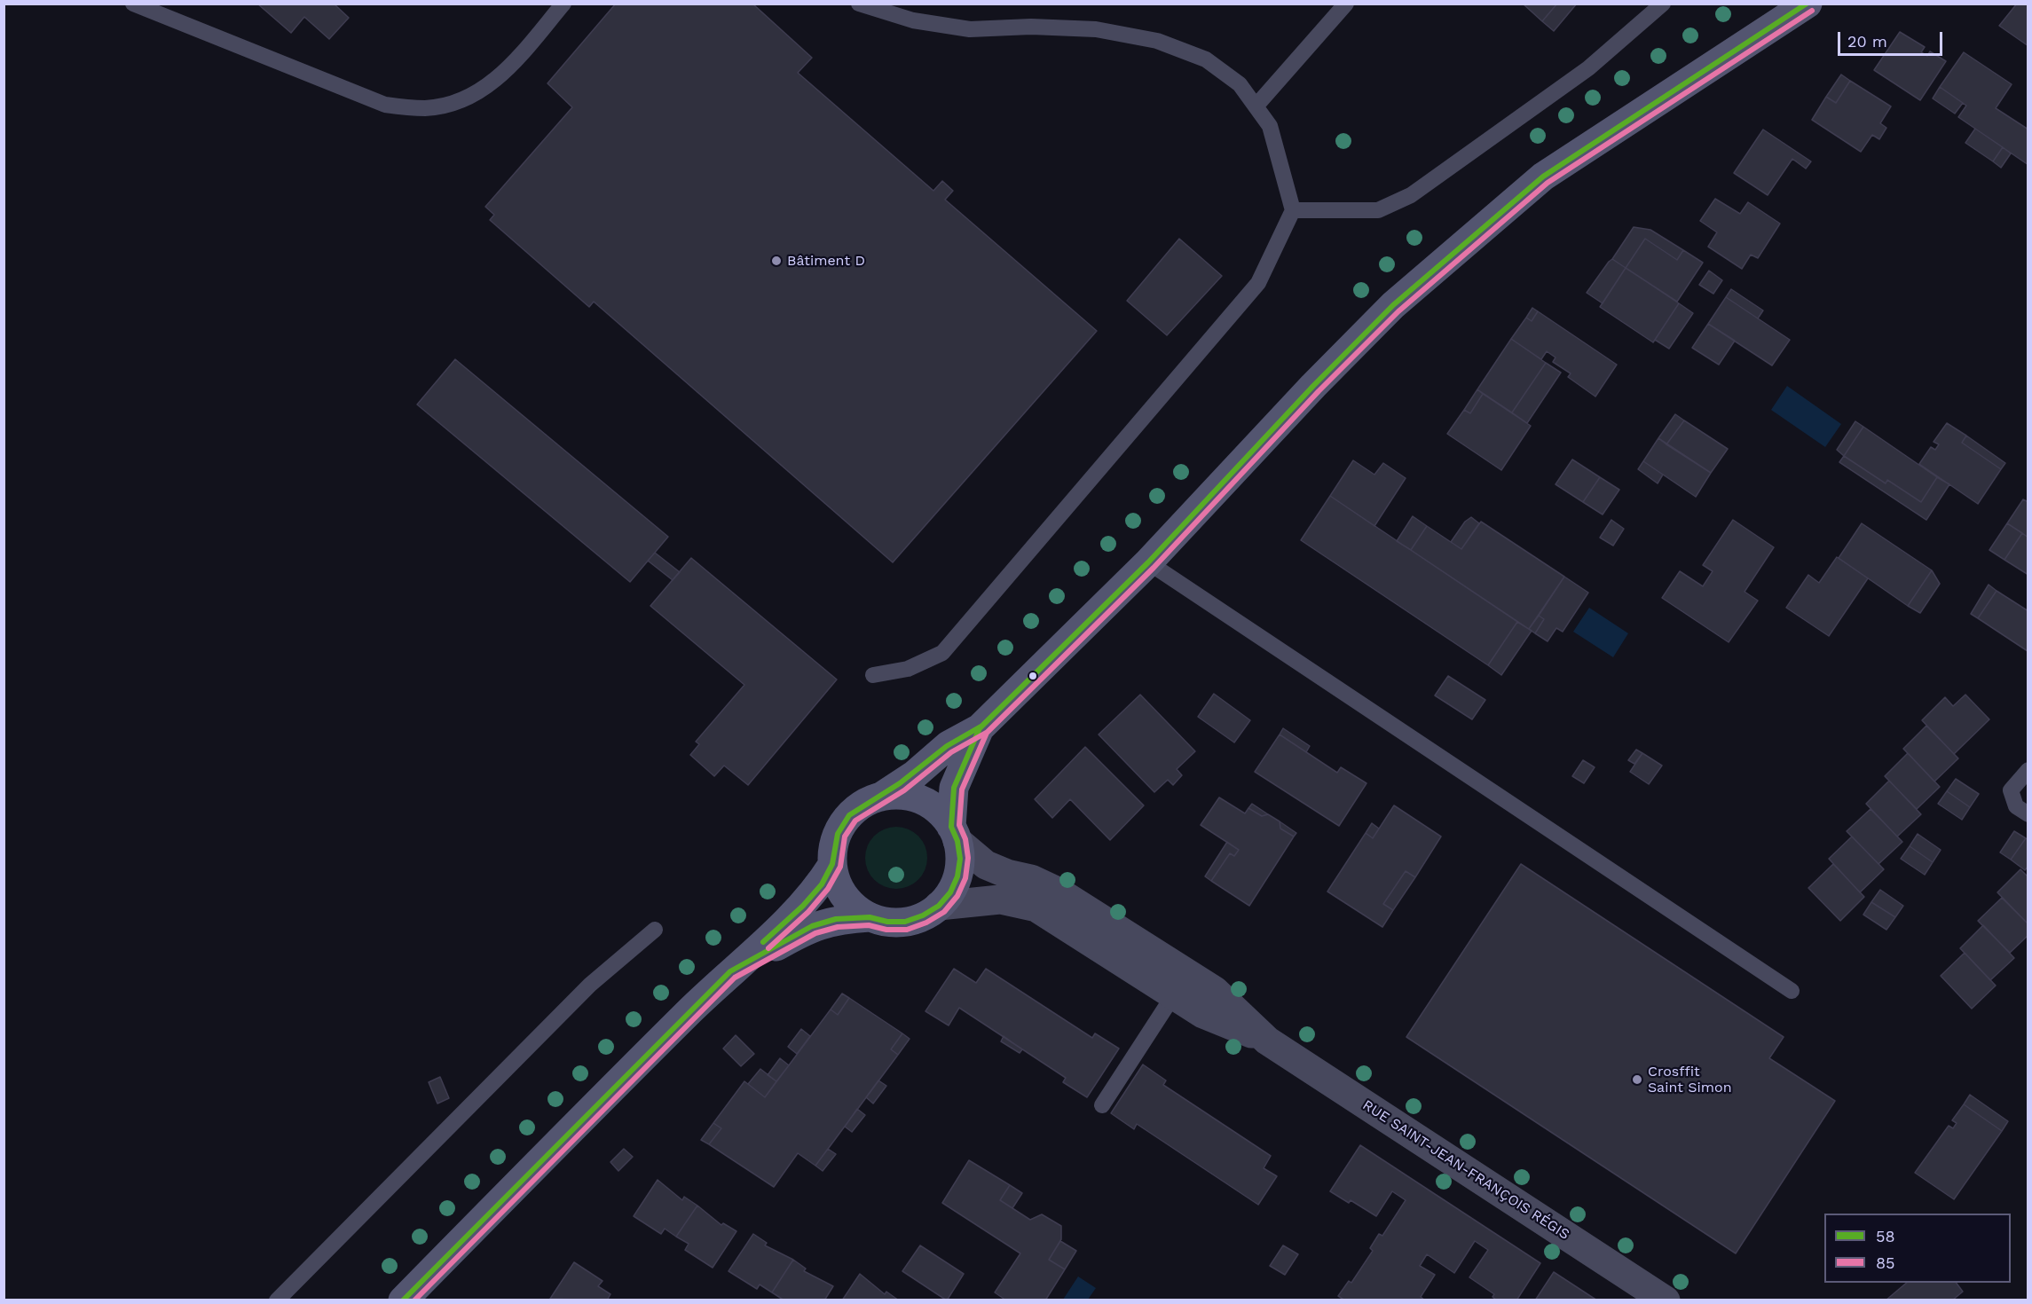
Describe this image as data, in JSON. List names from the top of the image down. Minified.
{"streets":{"street":["RUE SAINT-JEAN-FRANÇOIS RÉGIS"]},"places":["Bâtiment D","Crosffit Saint Simon"],"lines":["transit line 58","transit line 85"],"legend":["58","85"],"scale_bar":"20 m"}
